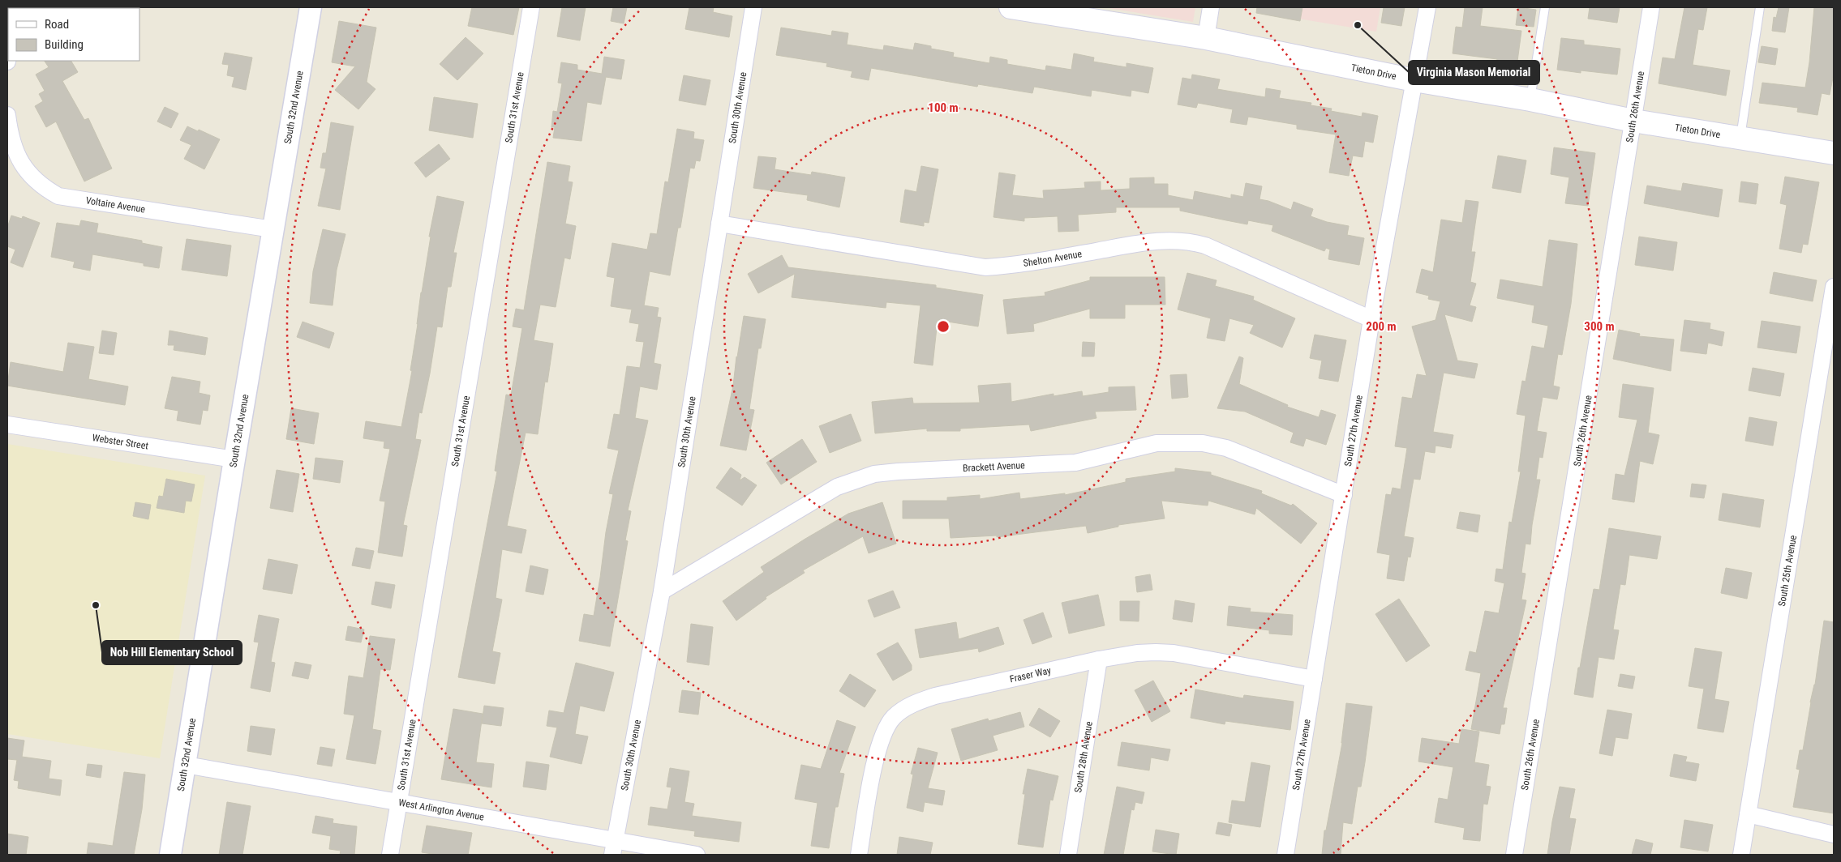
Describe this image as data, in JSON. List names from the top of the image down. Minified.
{"streets":{"main road":["Tieton Drive"],"street":["South 32nd Avenue","South 26th Avenue","South 31st Avenue","South 30th Avenue","Voltaire Avenue","Shelton Avenue","South 27th Avenue","Webster Street","Brackett Avenue","South 25th Avenue","Fraser Way","South 28th Avenue","West Arlington Avenue"]},"crossings":[["Tieton Drive","South 26th Avenue"],["Tieton Drive","South 27th Avenue"],["South 32nd Avenue","Voltaire Avenue"],["South 32nd Avenue","Webster Street"],["South 32nd Avenue","West Arlington Avenue"],["South 31st Avenue","West Arlington Avenue"],["South 30th Avenue","Shelton Avenue"],["South 30th Avenue","Brackett Avenue"],["South 30th Avenue","West Arlington Avenue"],["Shelton Avenue","South 27th Avenue"],["South 27th Avenue","Brackett Avenue"],["South 27th Avenue","Fraser Way"],["Fraser Way","South 28th Avenue"]],"places":["Virginia Mason Memorial","Nob Hill Elementary School"],"legend":["Road","Building"],"rings":["100 m","200 m","300 m"]}
